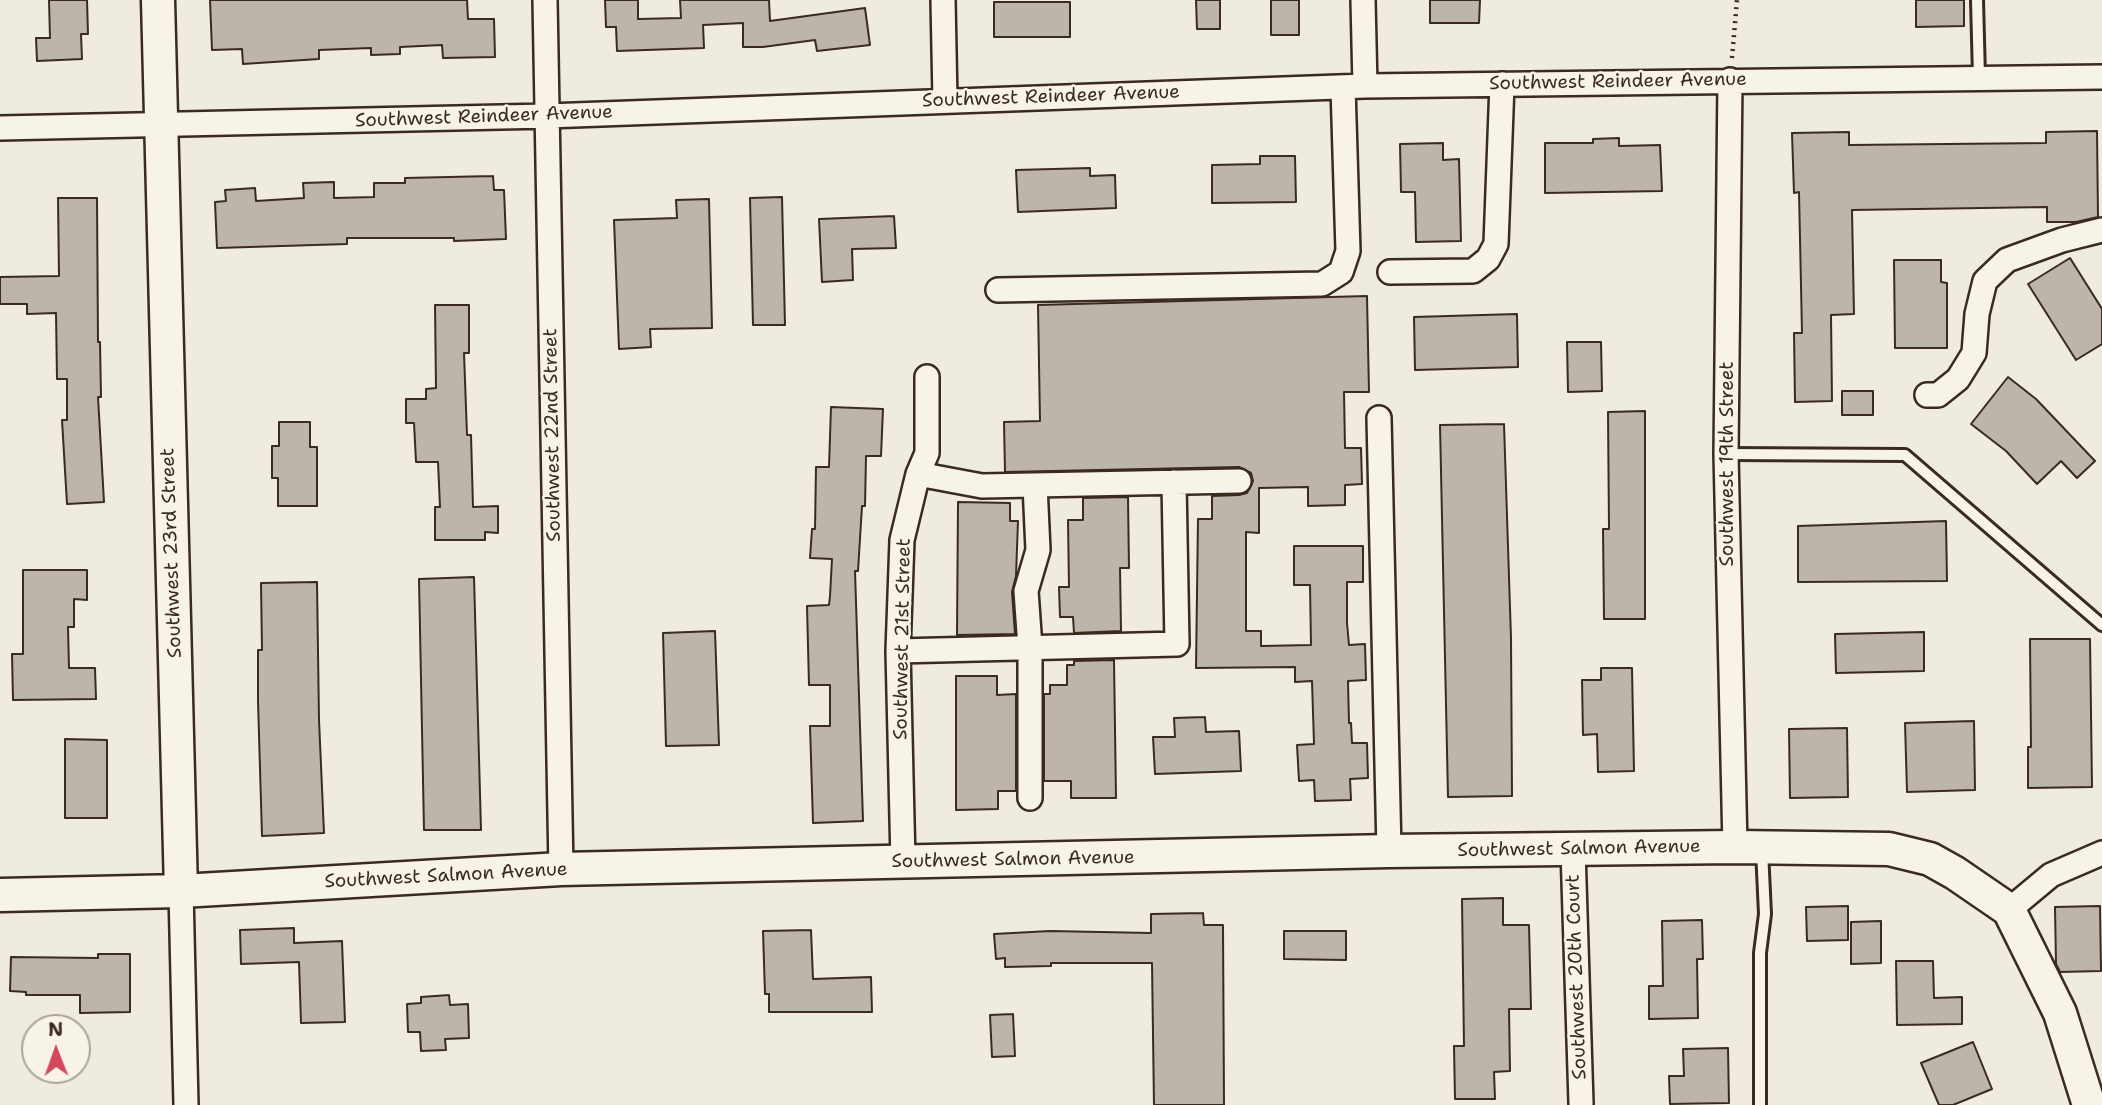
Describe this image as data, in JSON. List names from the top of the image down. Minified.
{"streets":{"main road":["Southwest 23rd Street","Southwest Salmon Avenue"],"street":["Southwest Reindeer Avenue","Southwest 22nd Street","Southwest 19th Street","Southwest 21st Street","Southwest 20th Court"]},"crossings":[["Southwest Reindeer Avenue","Southwest 22nd Street"],["Southwest Reindeer Avenue","Southwest 19th Street"],["Southwest Reindeer Avenue","Southwest 23rd Street"],["Southwest 22nd Street","Southwest Salmon Avenue"],["Southwest 19th Street","Southwest Salmon Avenue"],["Southwest 23rd Street","Southwest Salmon Avenue"],["Southwest 21st Street","Southwest Salmon Avenue"],["Southwest Salmon Avenue","Southwest 20th Court"]],"north":"top"}
